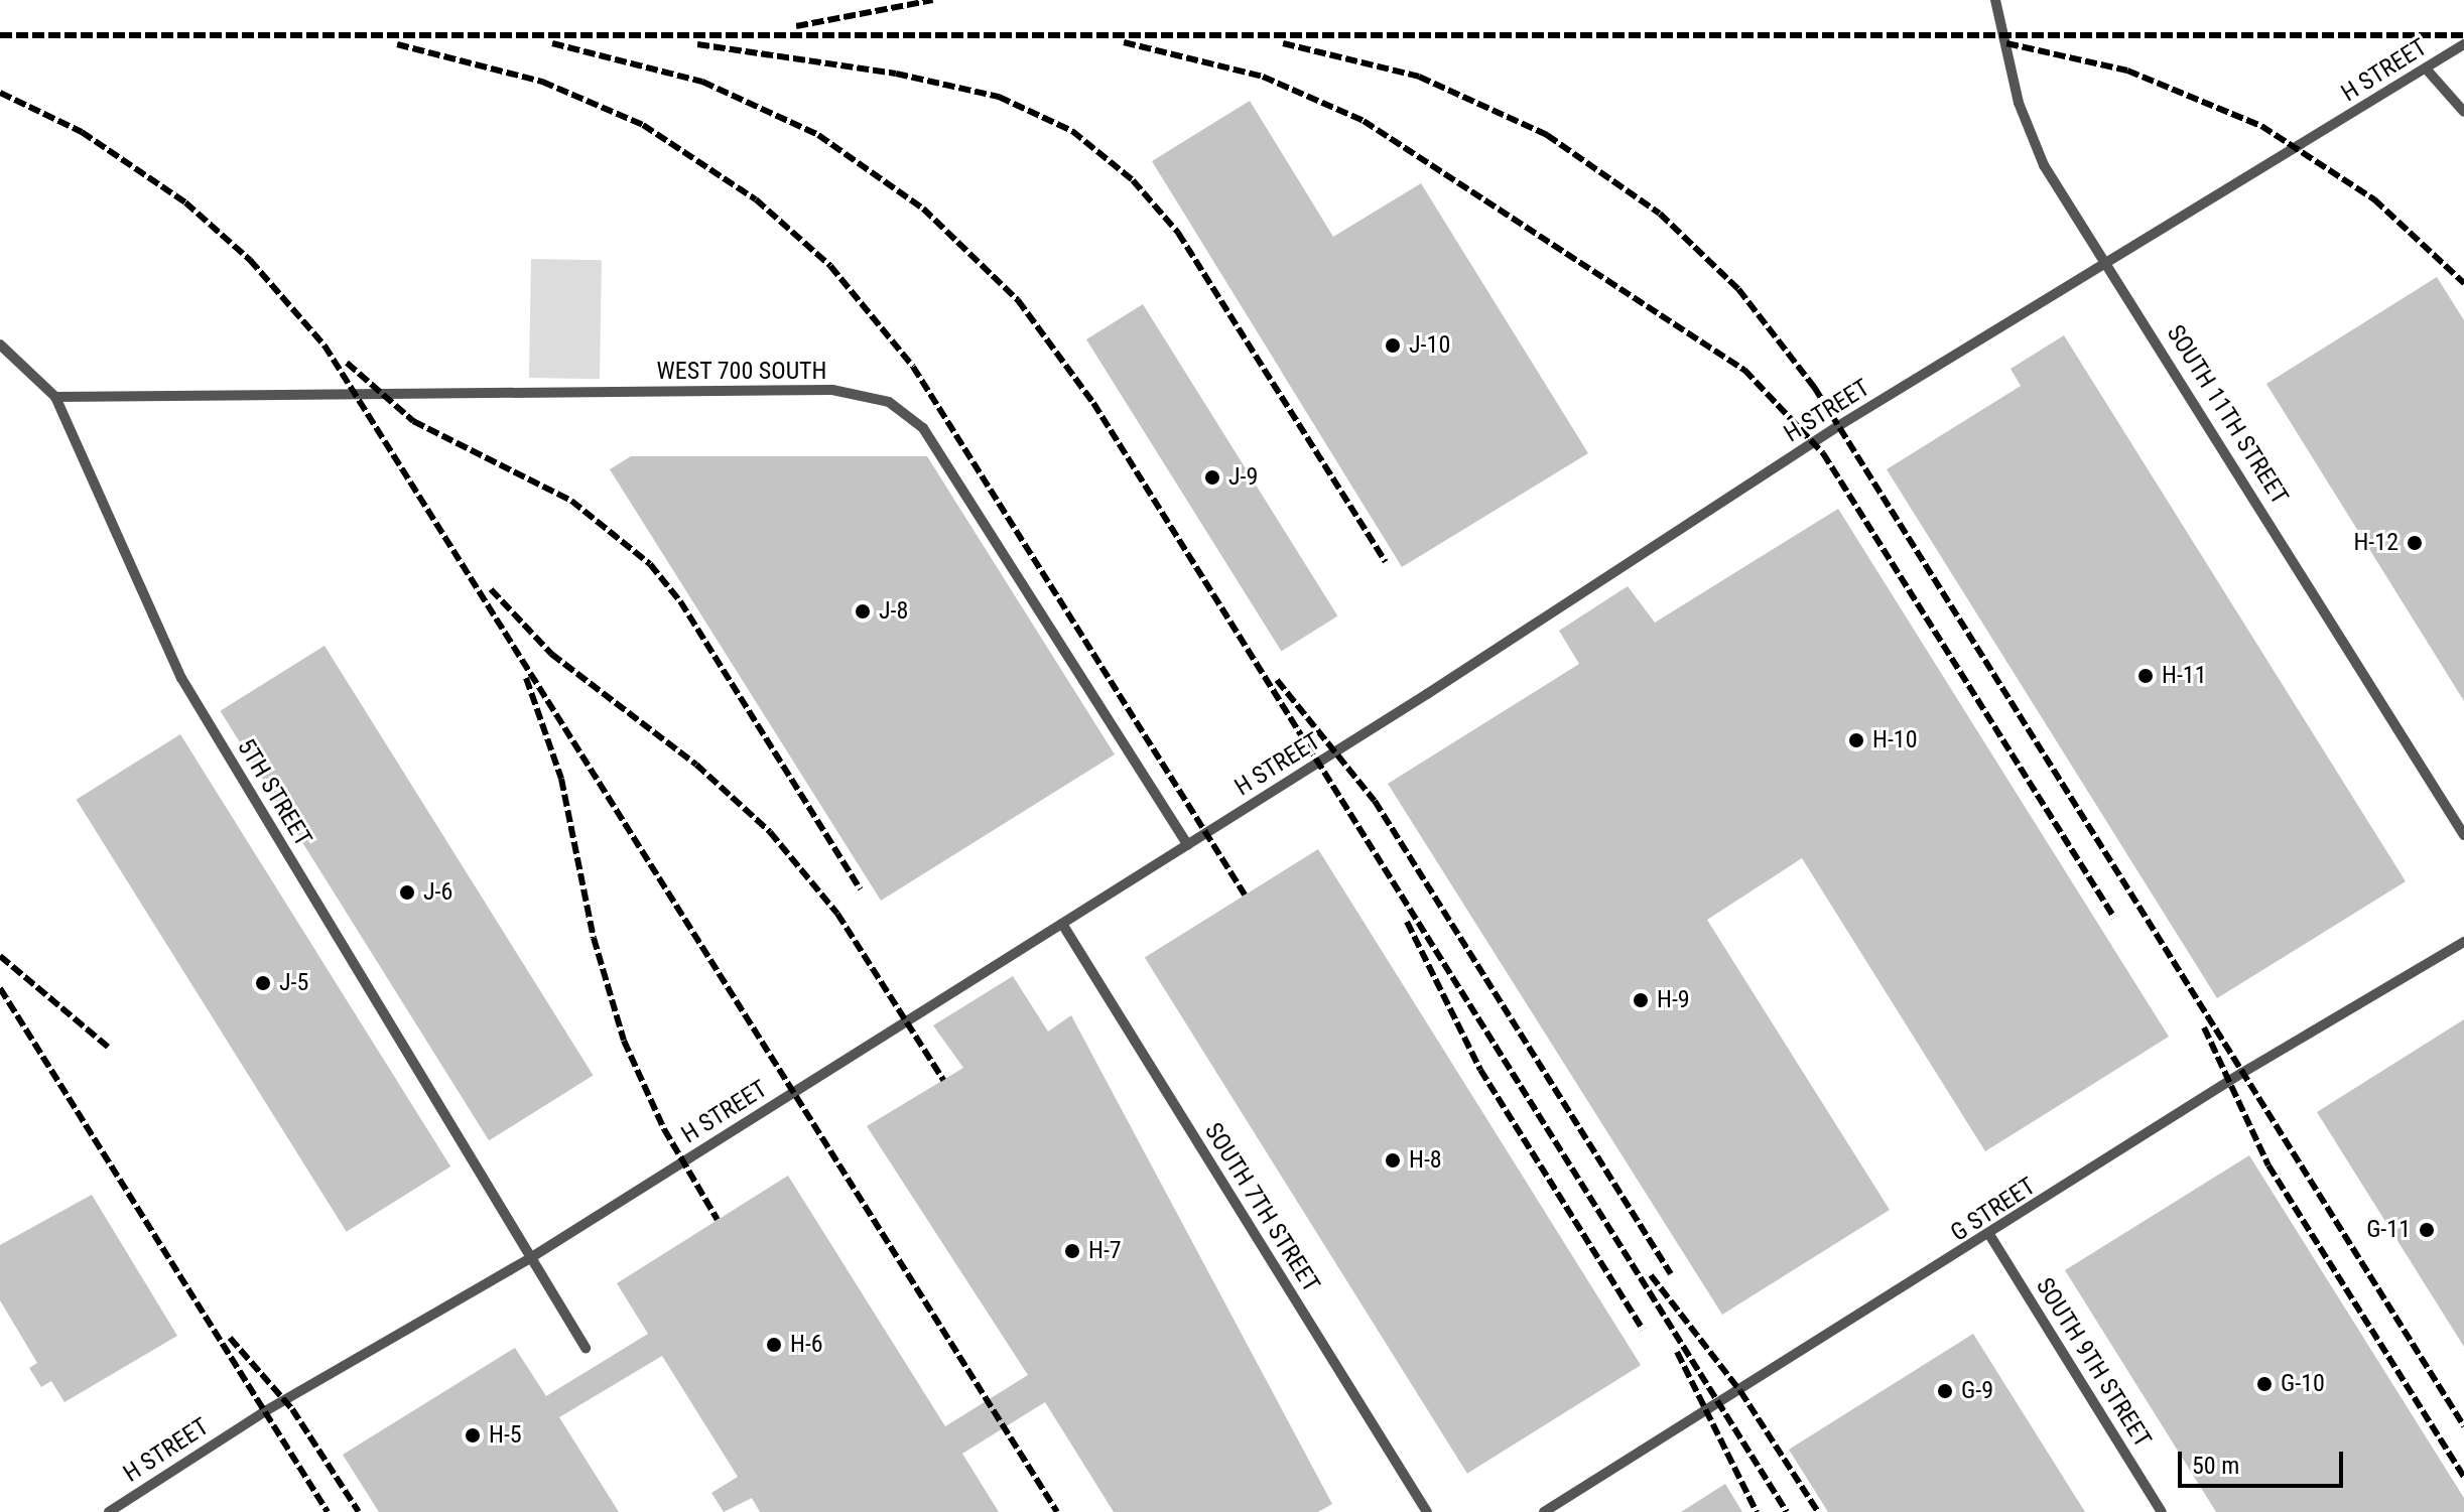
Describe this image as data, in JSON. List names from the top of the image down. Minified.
{"streets":{"lane":["H STREET","WEST 700 SOUTH","SOUTH 11TH STREET","5TH STREET","SOUTH 7TH STREET","G STREET","SOUTH 9TH STREET"]},"crossings":[["H STREET","WEST 700 SOUTH"],["H STREET","SOUTH 11TH STREET"],["H STREET","5TH STREET"],["H STREET","SOUTH 7TH STREET"],["WEST 700 SOUTH","5TH STREET"],["G STREET","SOUTH 9TH STREET"]],"places":["J-10","J-9","H-12","J-8","H-11","H-10","J-6","J-5","H-9","H-8","G-11","H-7","H-6","G-10","G-9","H-5"],"scale_bar":"50 m"}
